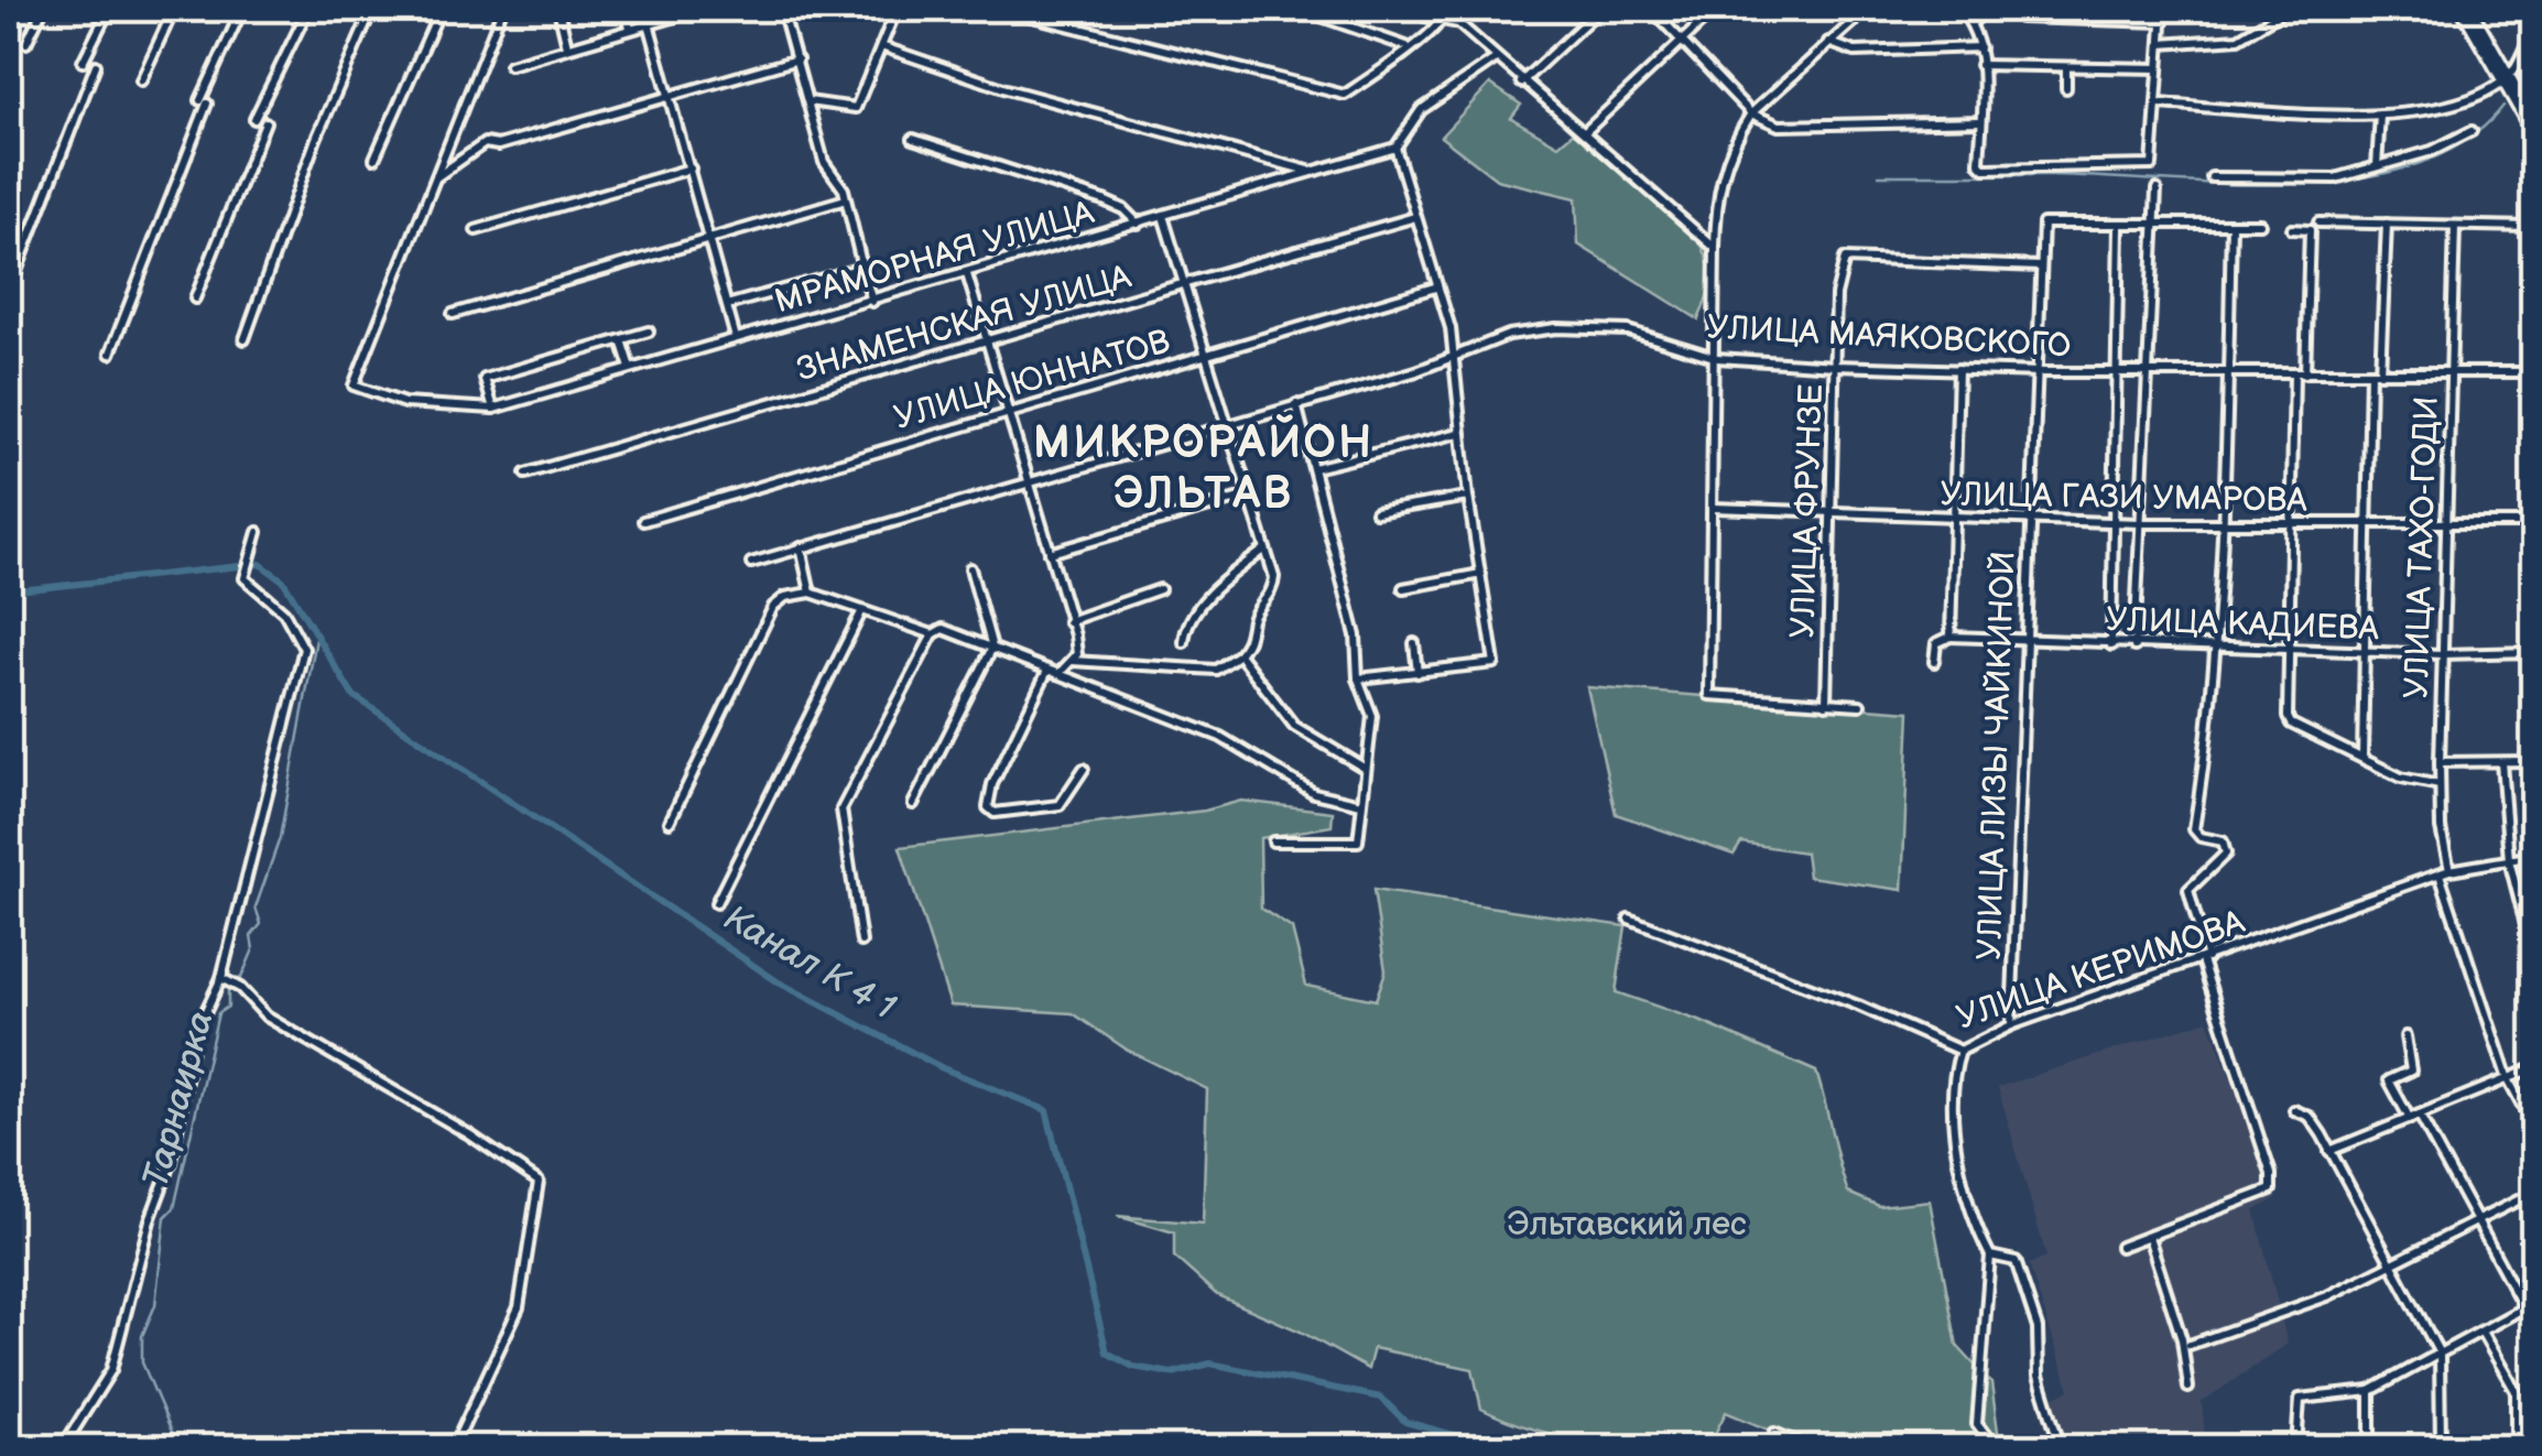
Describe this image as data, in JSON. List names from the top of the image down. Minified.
{"streets":{"street":["МРАМОРНАЯ УЛИЦА","ЗНАМЕНСКАЯ УЛИЦА","УЛИЦА МАЯКОВСКОГО","УЛИЦА ЮННАТОВ","УЛИЦА ГАЗИ УМАРОВА","УЛИЦА ФРУНЗЕ","УЛИЦА ТАХО-ГОДИ","УЛИЦА КАДИЕВА","УЛИЦА ЛИЗЫ ЧАЙКИНОЙ","УЛИЦА КЕРИМОВА"]},"crossings":[["УЛИЦА МАЯКОВСКОГО","УЛИЦА ФРУНЗЕ"],["УЛИЦА МАЯКОВСКОГО","УЛИЦА ТАХО-ГОДИ"],["УЛИЦА МАЯКОВСКОГО","УЛИЦА ЛИЗЫ ЧАЙКИНОЙ"],["УЛИЦА ГАЗИ УМАРОВА","УЛИЦА ФРУНЗЕ"],["УЛИЦА ГАЗИ УМАРОВА","УЛИЦА ТАХО-ГОДИ"],["УЛИЦА ГАЗИ УМАРОВА","УЛИЦА ЛИЗЫ ЧАЙКИНОЙ"],["УЛИЦА ФРУНЗЕ","УЛИЦА ЛИЗЫ ЧАЙКИНОЙ"],["УЛИЦА ТАХО-ГОДИ","УЛИЦА КАДИЕВА"],["УЛИЦА ТАХО-ГОДИ","УЛИЦА КЕРИМОВА"],["УЛИЦА КАДИЕВА","УЛИЦА ЛИЗЫ ЧАЙКИНОЙ"],["УЛИЦА ЛИЗЫ ЧАЙКИНОЙ","УЛИЦА КЕРИМОВА"]],"districts":["МИКРОРАЙОН ЭЛЬТАВ"],"water":["Канал К 4 1","Тарнаирка"],"parks":["Эльтавский лес"]}
